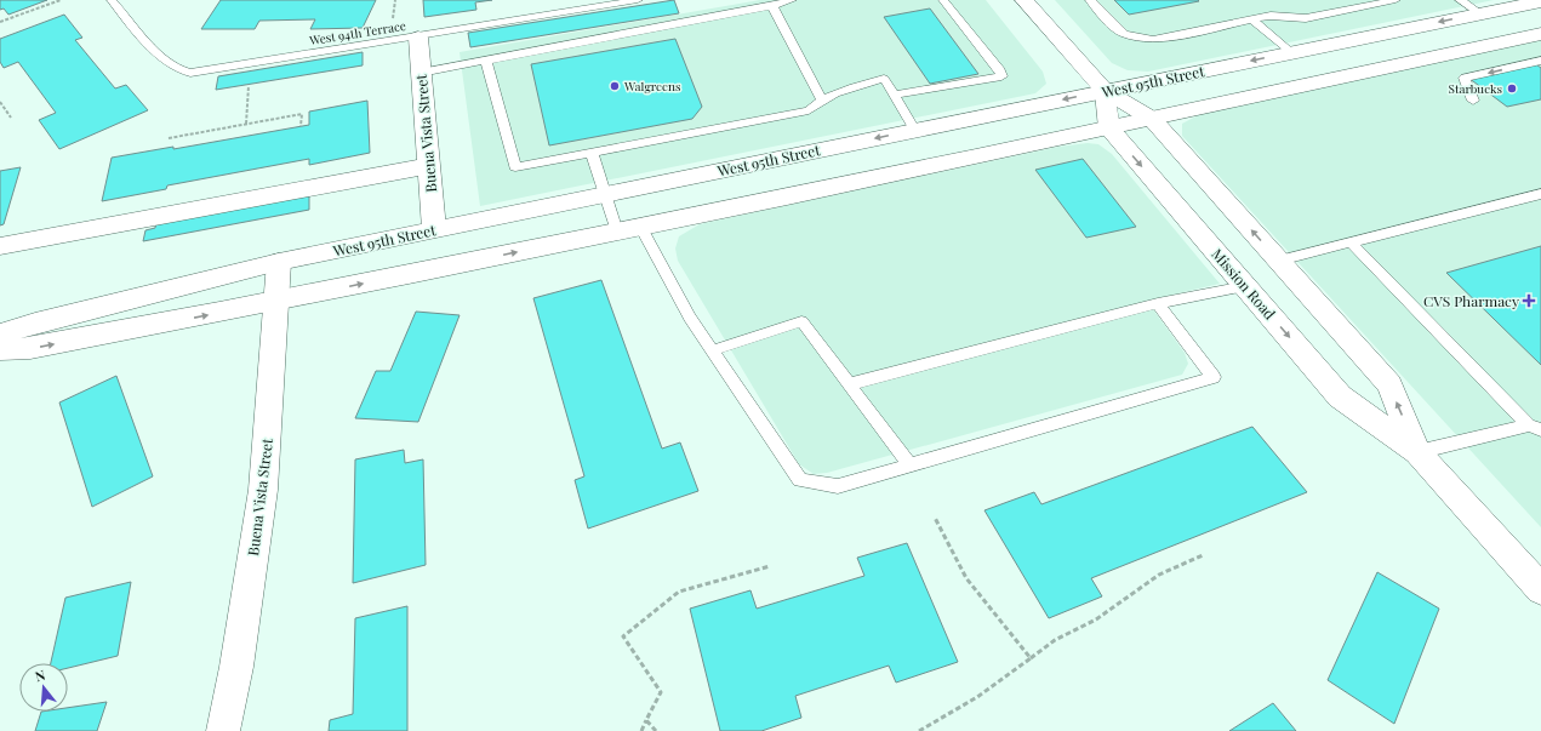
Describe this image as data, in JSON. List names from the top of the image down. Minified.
{"streets":{"main road":["West 95th Street","Buena Vista Street","Mission Road"],"lane":["West 94th Terrace"]},"crossings":[["West 94th Terrace","Buena Vista Street"],["West 95th Street","Buena Vista Street"],["West 95th Street","Mission Road"]],"places":{"other":["Walgreens","Starbucks"],"health":["CVS Pharmacy"]},"north":"top"}
